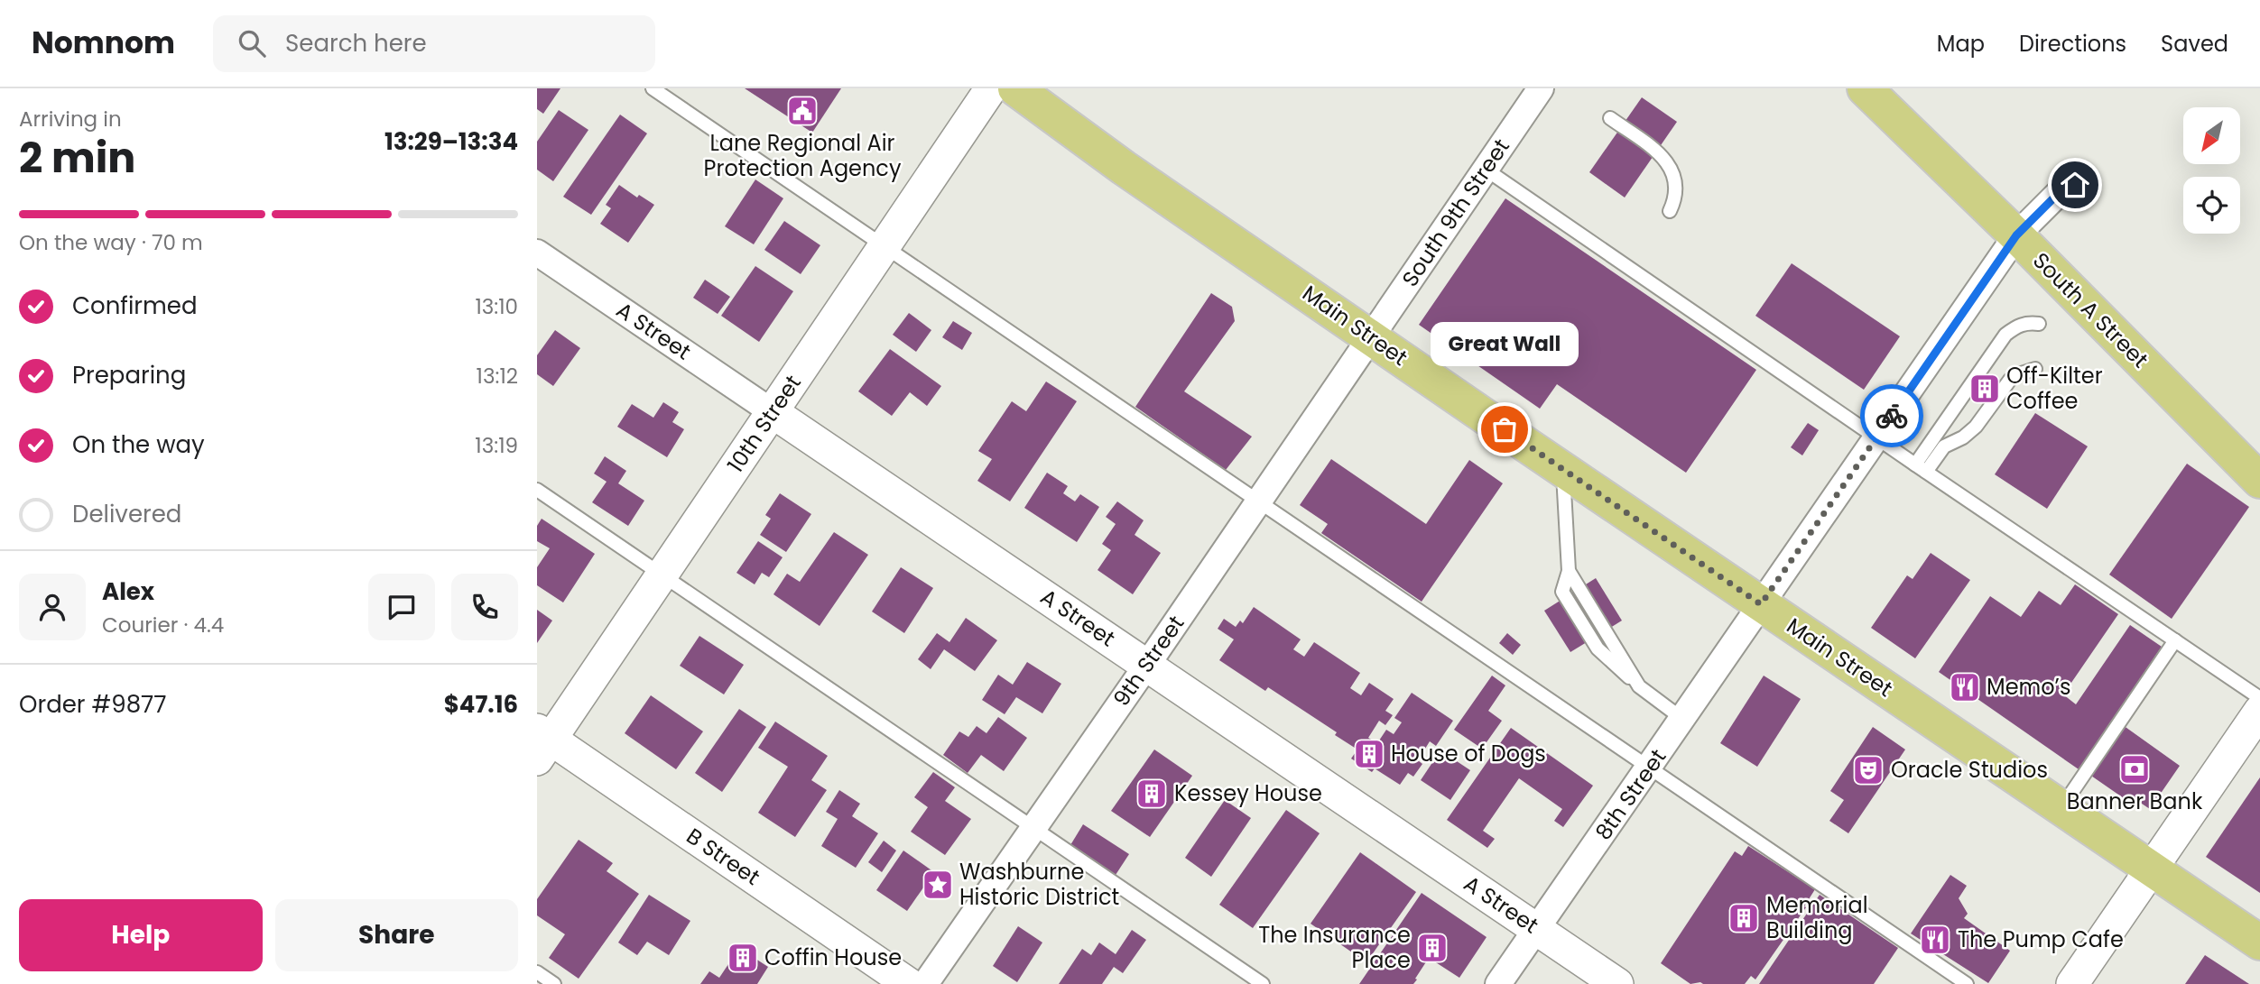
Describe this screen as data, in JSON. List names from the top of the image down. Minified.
{"streets":{"main road":["South A Street","Main Street"],"street":["South 9th Street","A Street","10th Street","9th Street","8th Street","B Street"]},"crossings":[["South 9th Street","Main Street"],["South 9th Street","9th Street"],["South A Street","8th Street"],["Main Street","9th Street"],["Main Street","8th Street"],["A Street","10th Street"],["A Street","9th Street"],["A Street","8th Street"],["10th Street","B Street"]],"places":{"public building":["Lane Regional Air Protection Agency"],"building":["Off-Kilter Coffee","House of Dogs","Kessey House","Memorial Building","The Insurance Place","Coffin House"],"other":["Great Wall"],"restaurant":["Memo’s","The Pump Cafe"],"bank":["Banner Bank"],"theatre":["Oracle Studios"],"place":["Washburne Historic District"]},"north":"bottom left","page":{"header":"Nomnom","search":"Search here","nav":["Map","Directions","Saved"],"heading":["2 min","Arriving in","13:29–13:34"],"panel":["Alex","Courier · 4.4","Order #9877","$47.16"],"bar":"On the way · 70 m","list":[["Confirmed","13:10"],["Preparing","13:12"],["On the way","13:19"],"Delivered"],"bubble":"Great Wall","buttons":["Help","Share"]}}
